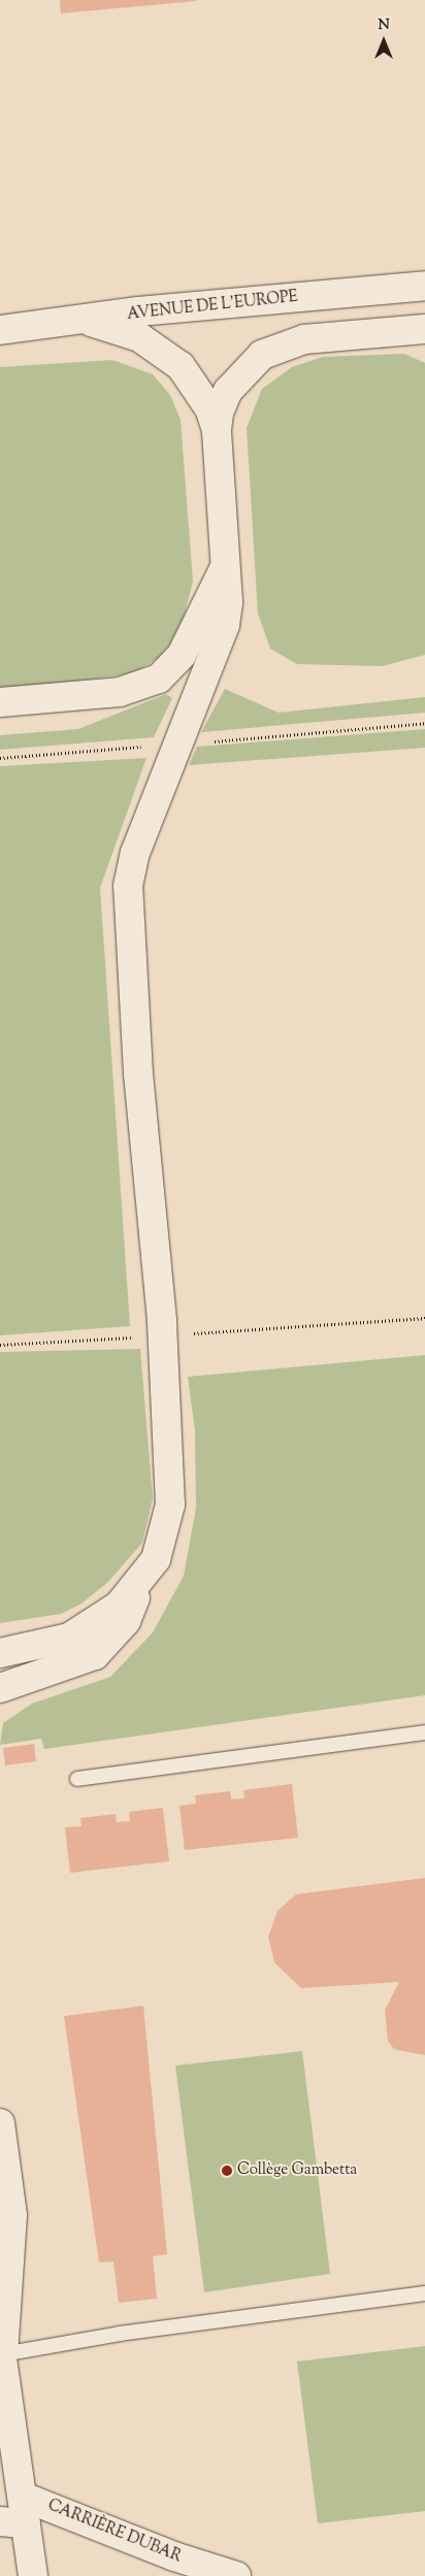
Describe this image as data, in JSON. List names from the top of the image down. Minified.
{"streets":{"street":["AVENUE DE L'EUROPE","CARRIÈRE DUBAR"]},"places":["Collège Gambetta"],"north":"top"}
